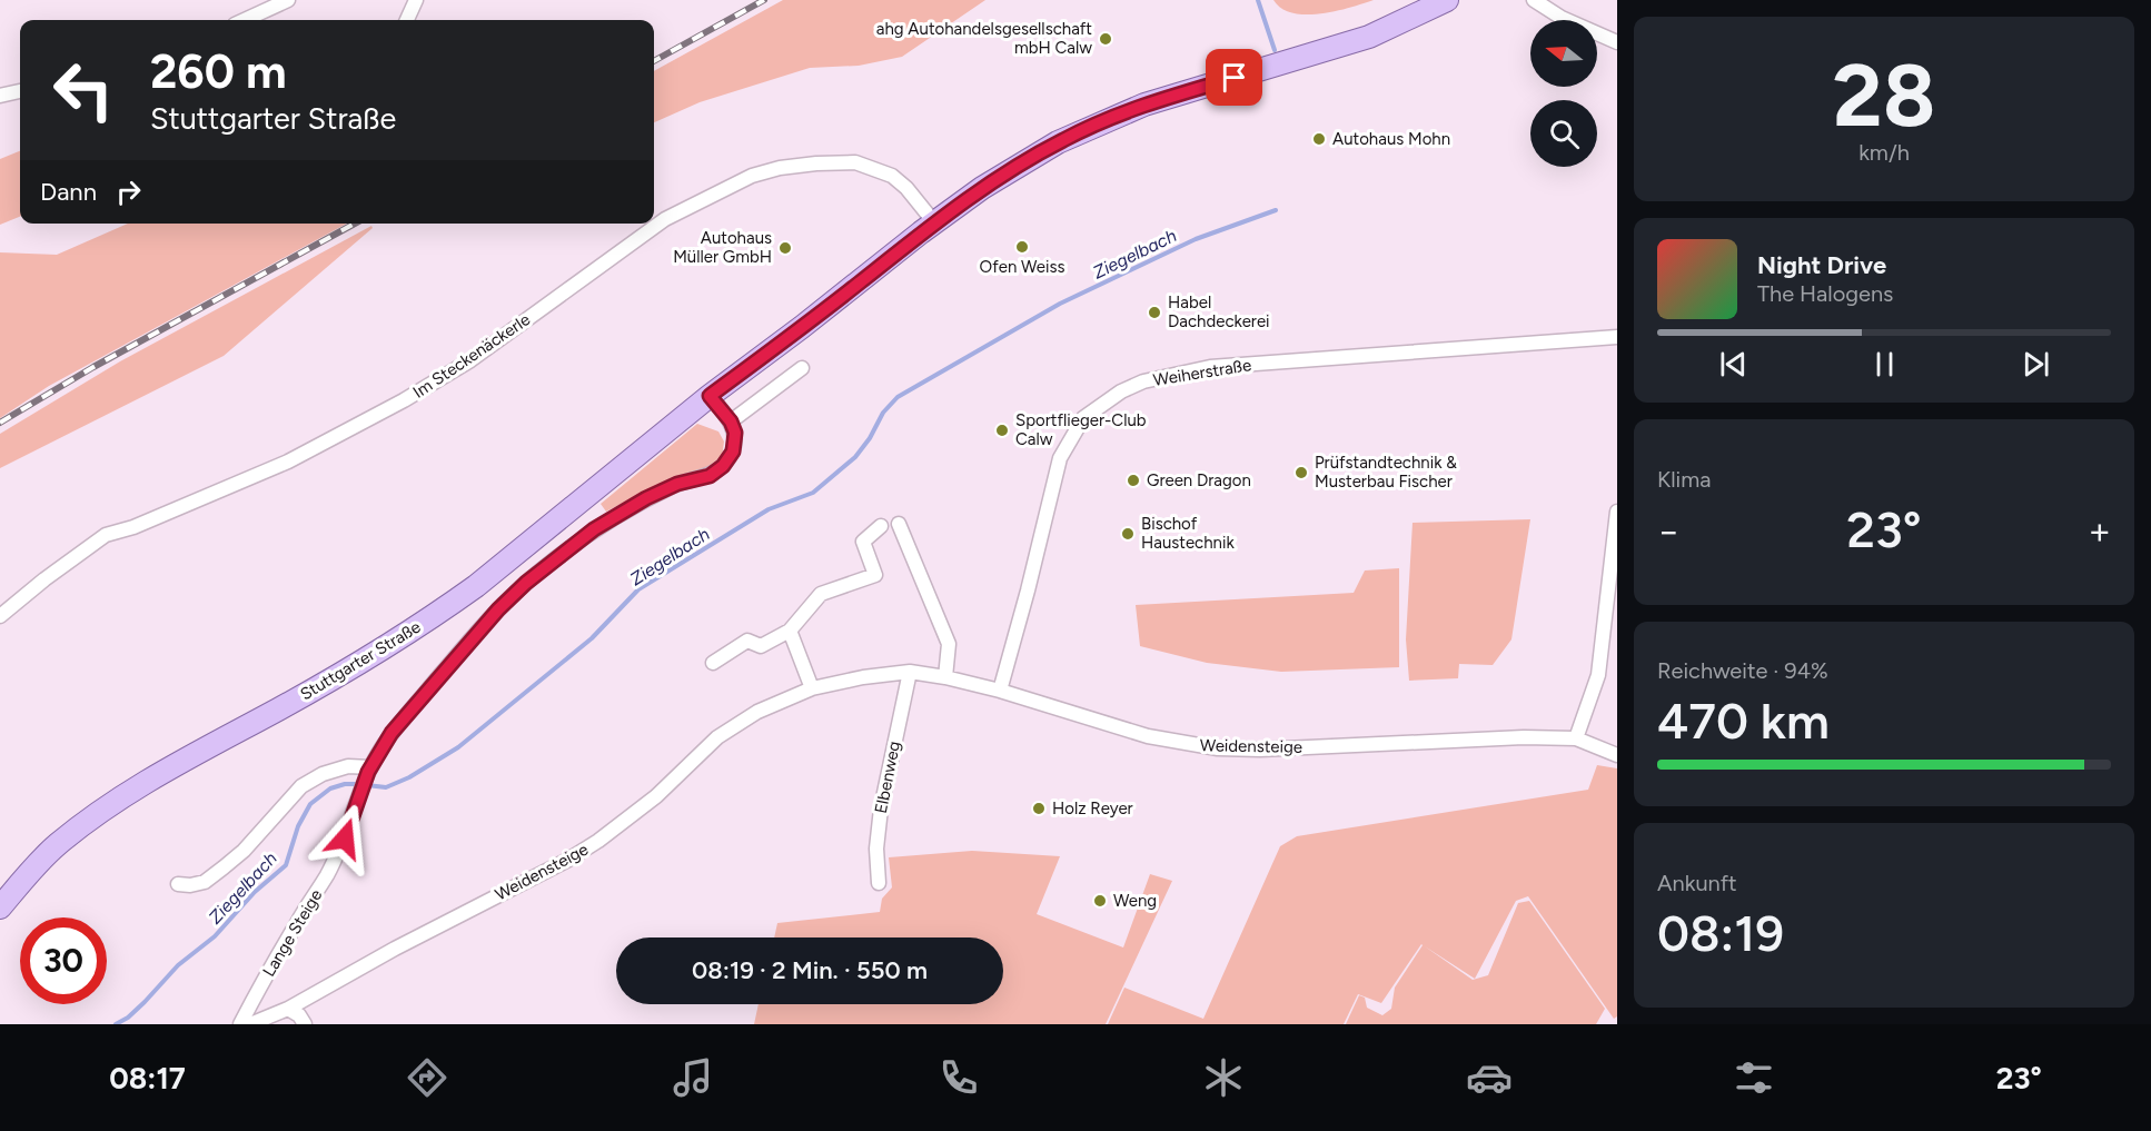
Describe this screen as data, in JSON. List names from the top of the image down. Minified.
{"streets":{"main road":["Stuttgarter Straße"],"street":["Im Steckenäckerle","Weiherstraße","Weidensteige","Elbenweg","Lange Steige"]},"crossings":[["Im Steckenäckerle","Stuttgarter Straße"],["Weiherstraße","Weidensteige"],["Weidensteige","Elbenweg"]],"water":["Ziegelbach"],"places":["ahg Autohandelsgesellschaft mbH Calw","Autohaus Mohn","Ofen Weiss","Autohaus Müller GmbH","Habel Dachdeckerei","Sportflieger-Club Calw","Prüfstandtechnik & Musterbau Fischer","Green Dragon","Bischof Haustechnik","Holz Reyer","Weng"],"north":"left","page":{"tile":[["28","km/h"],"Klima",["Reichweite · 94%","470 km"],["Ankunft","08:19"]],"turn":["260 m","Stuttgarter Straße"],"then":"Dann","song":["Night Drive","The Halogens"],"heat":["−","23°","+"],"limit":"30","trip":"08:19 · 2 Min. · 550 m","tabs":["08:17","23°"]}}
